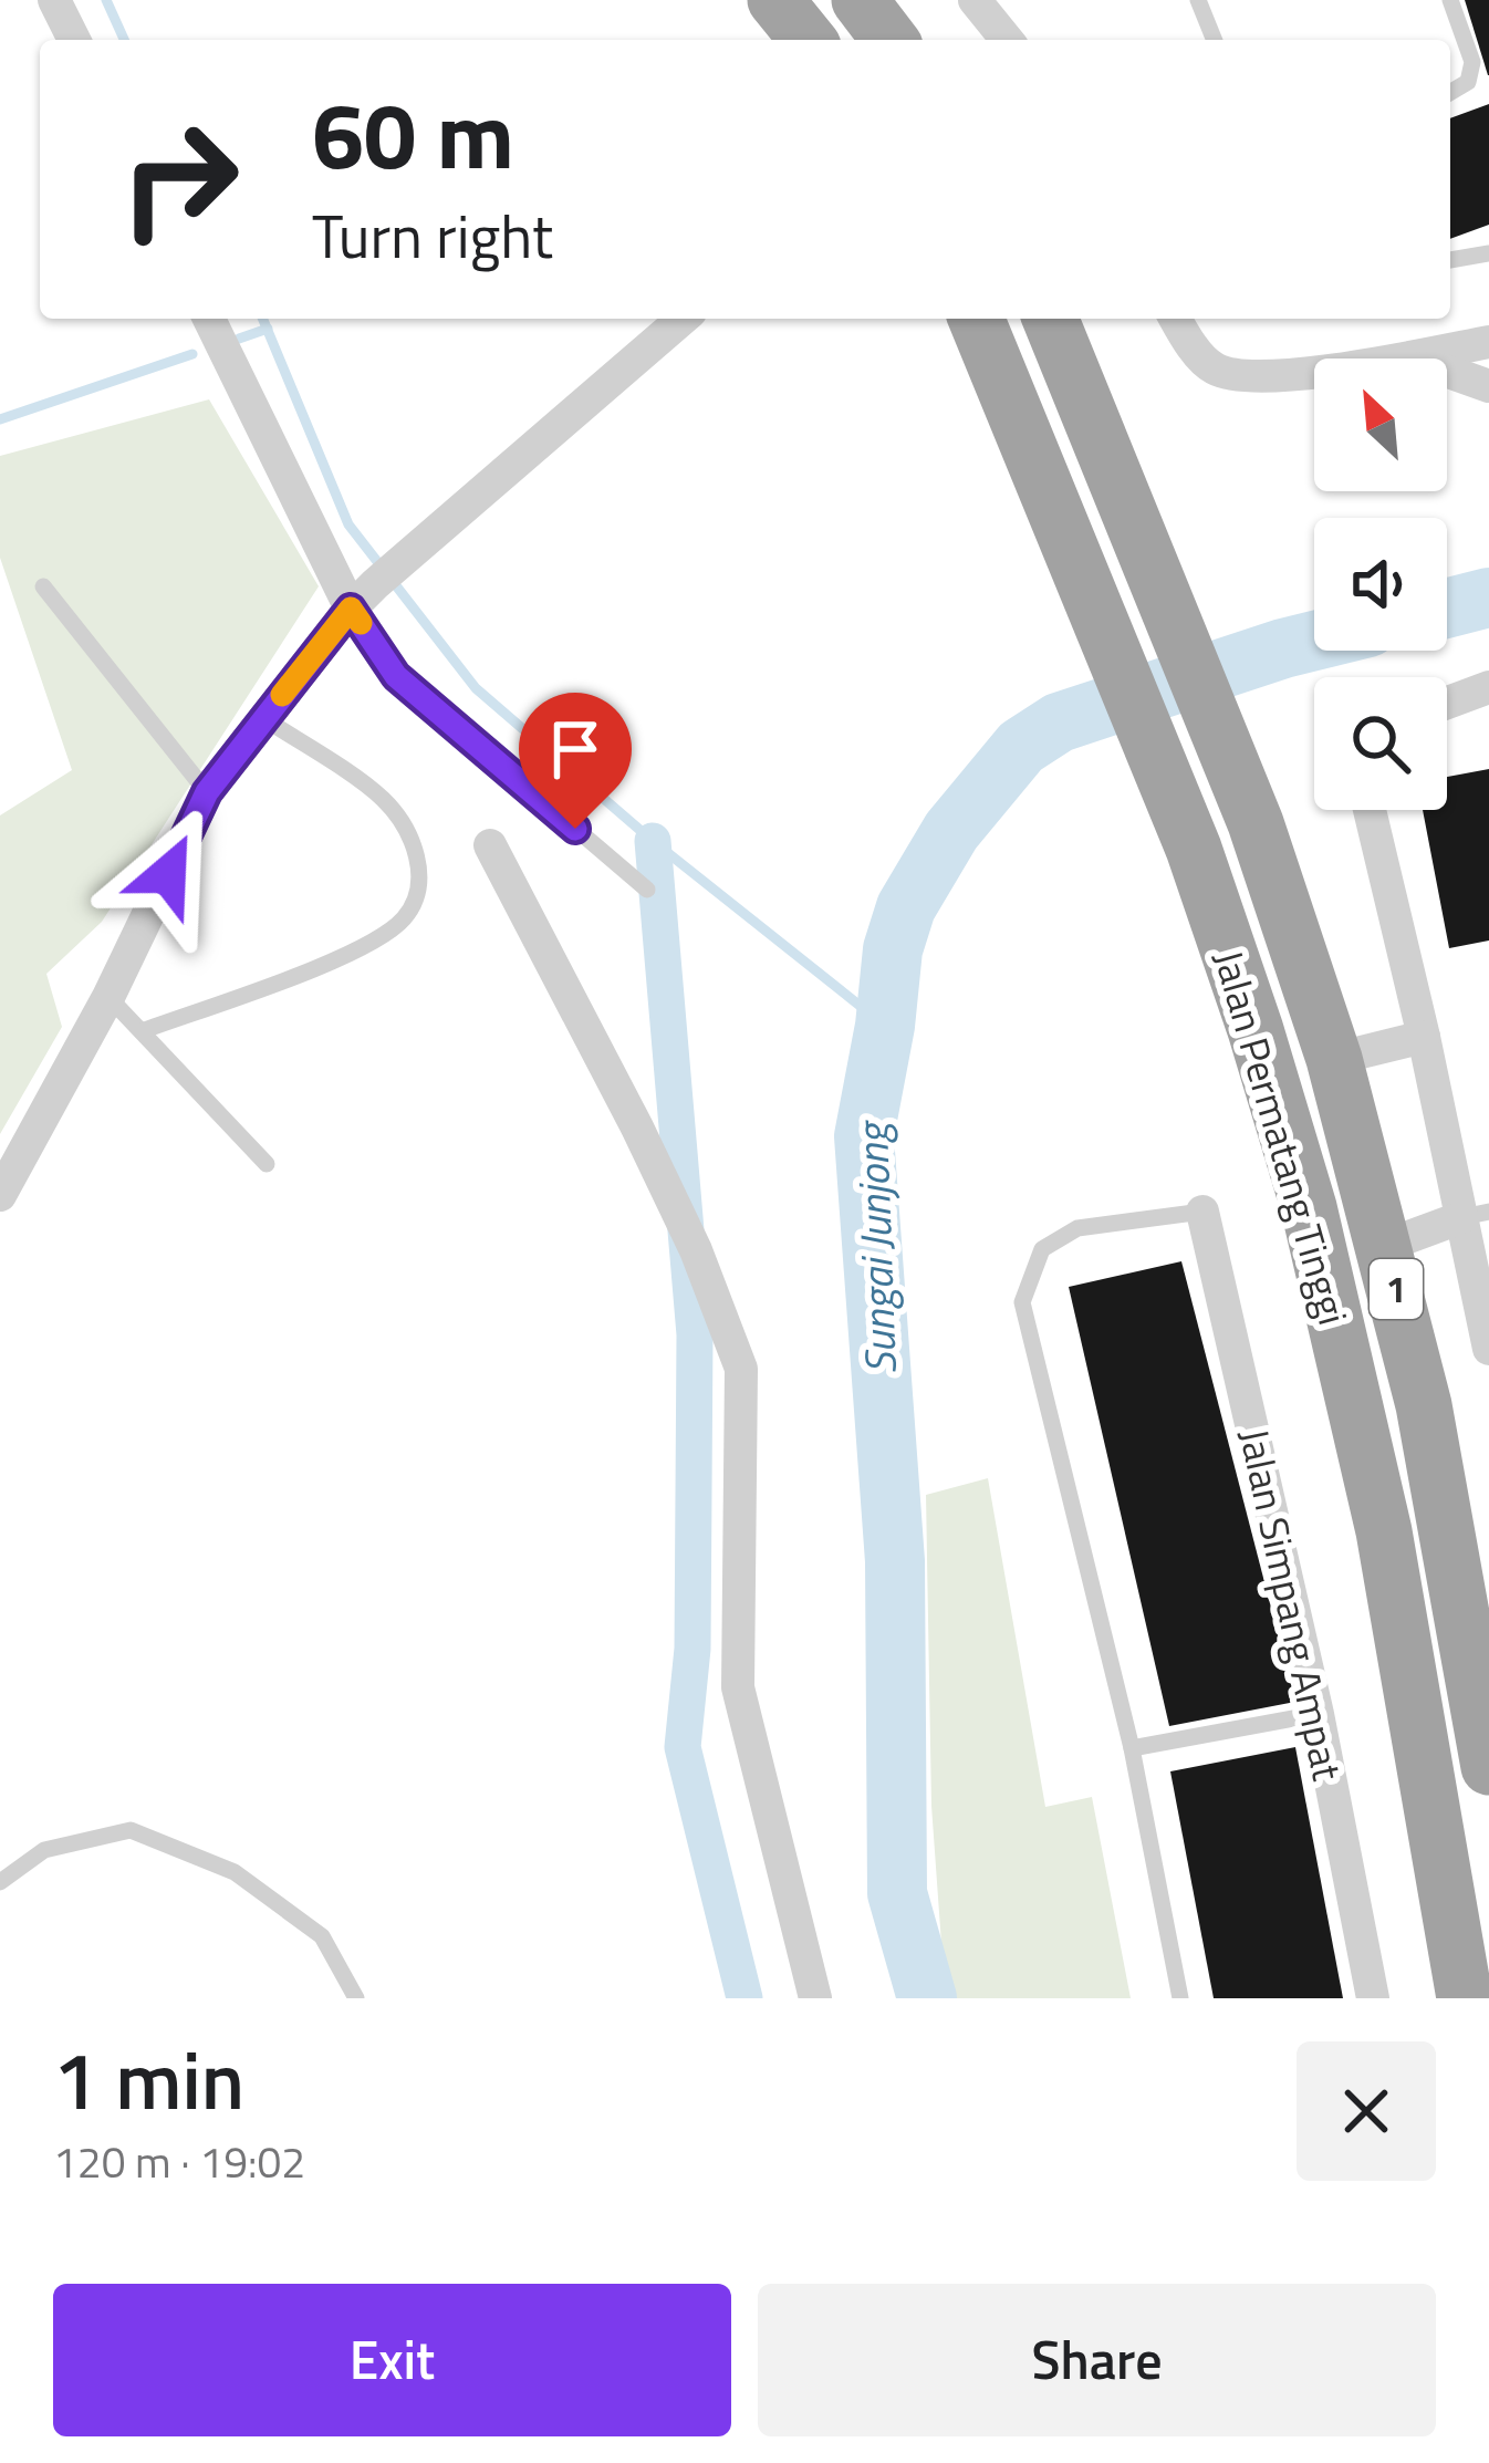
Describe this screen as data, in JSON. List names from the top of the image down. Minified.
{"streets":{"highway":["Jalan Permatang Tinggi","1"],"street":["Jalan Simpang Ampat"]},"water":["Sungai Junjong"],"north":"top left","page":{"turn":["60 m","Turn right"],"heading":["1 min","120 m · 19:02"],"buttons":["Exit","Share"]}}
